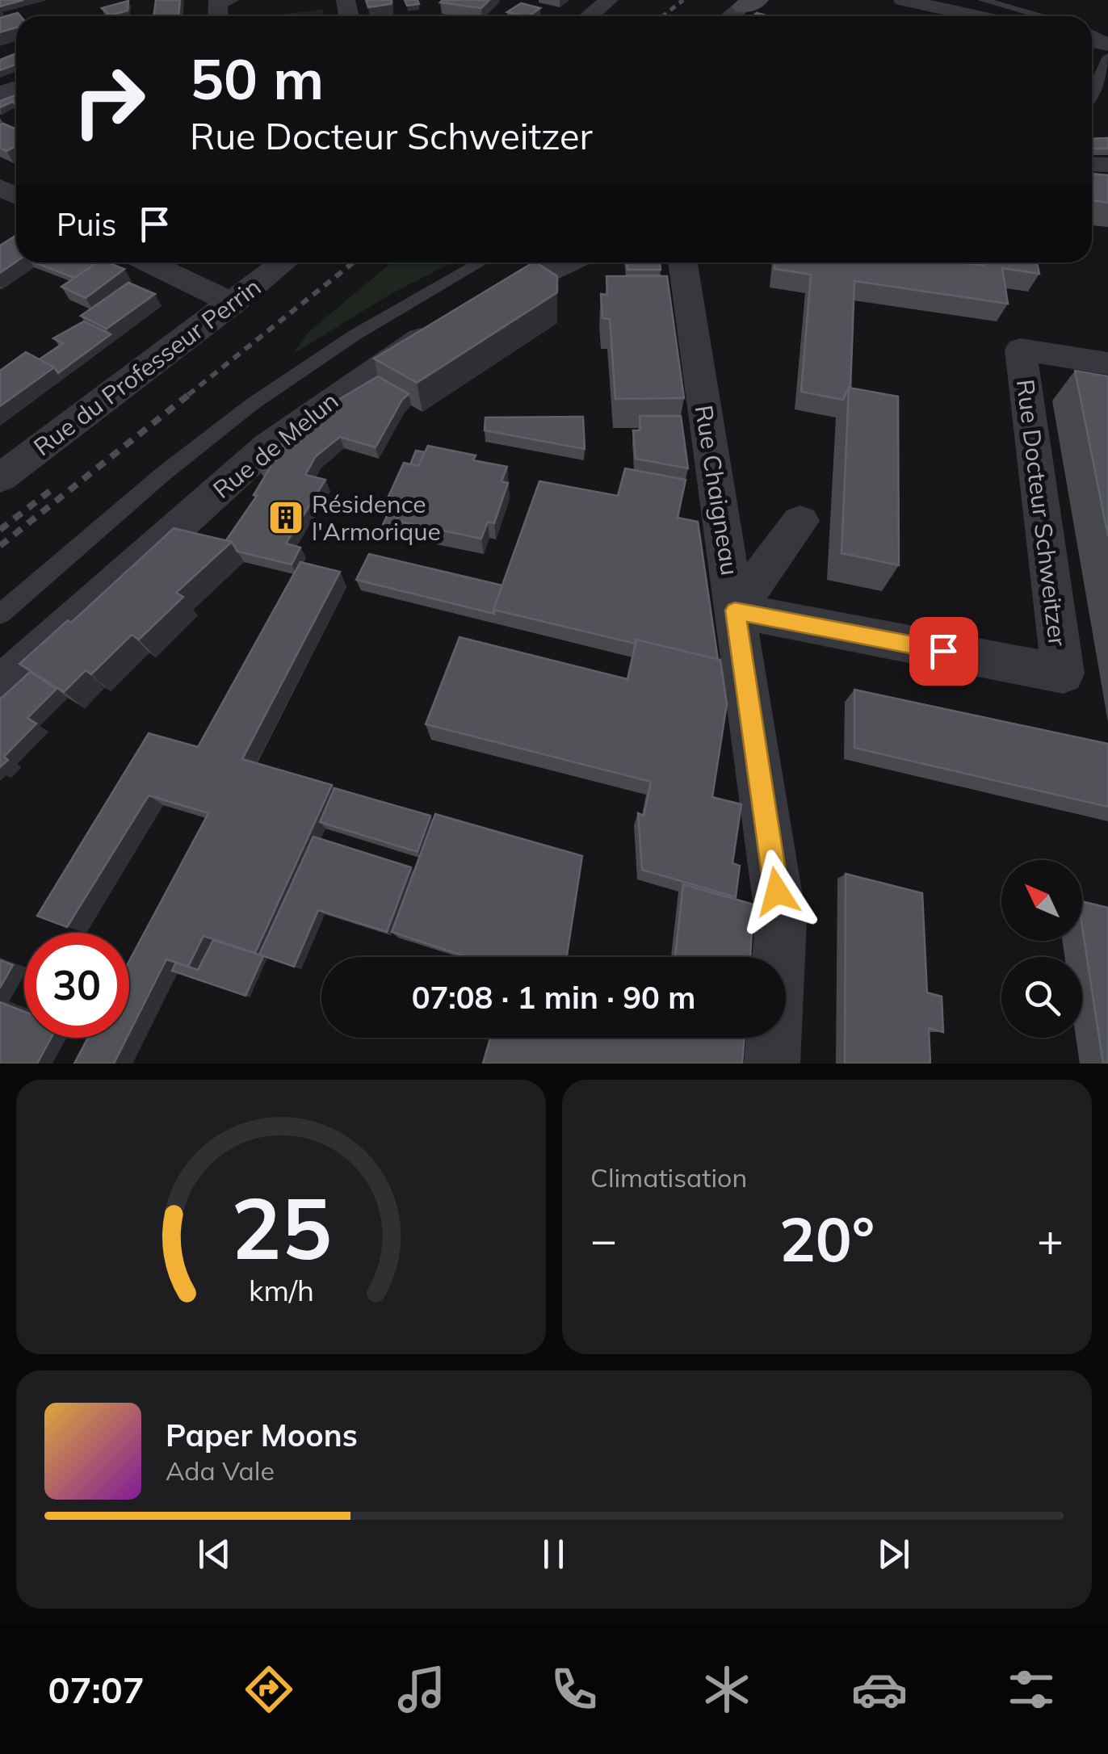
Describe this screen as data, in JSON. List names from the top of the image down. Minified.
{"streets":{"street":["Rue du Professeur Perrin","Rue de Melun","Rue Chaigneau","Rue Docteur Schweitzer"]},"crossings":[["Rue Chaigneau","Rue Docteur Schweitzer"]],"places":{"building":["Résidence l'Armorique"]},"north":"top left","page":{"turn":["50 m","Rue Docteur Schweitzer"],"then":"Puis","limit":"30","trip":"07:08 · 1 min · 90 m","tile":"Climatisation","heat":["−","20°","+"],"song":["Paper Moons","Ada Vale"],"tabs":"07:07","gauge":["25","km/h"]}}
